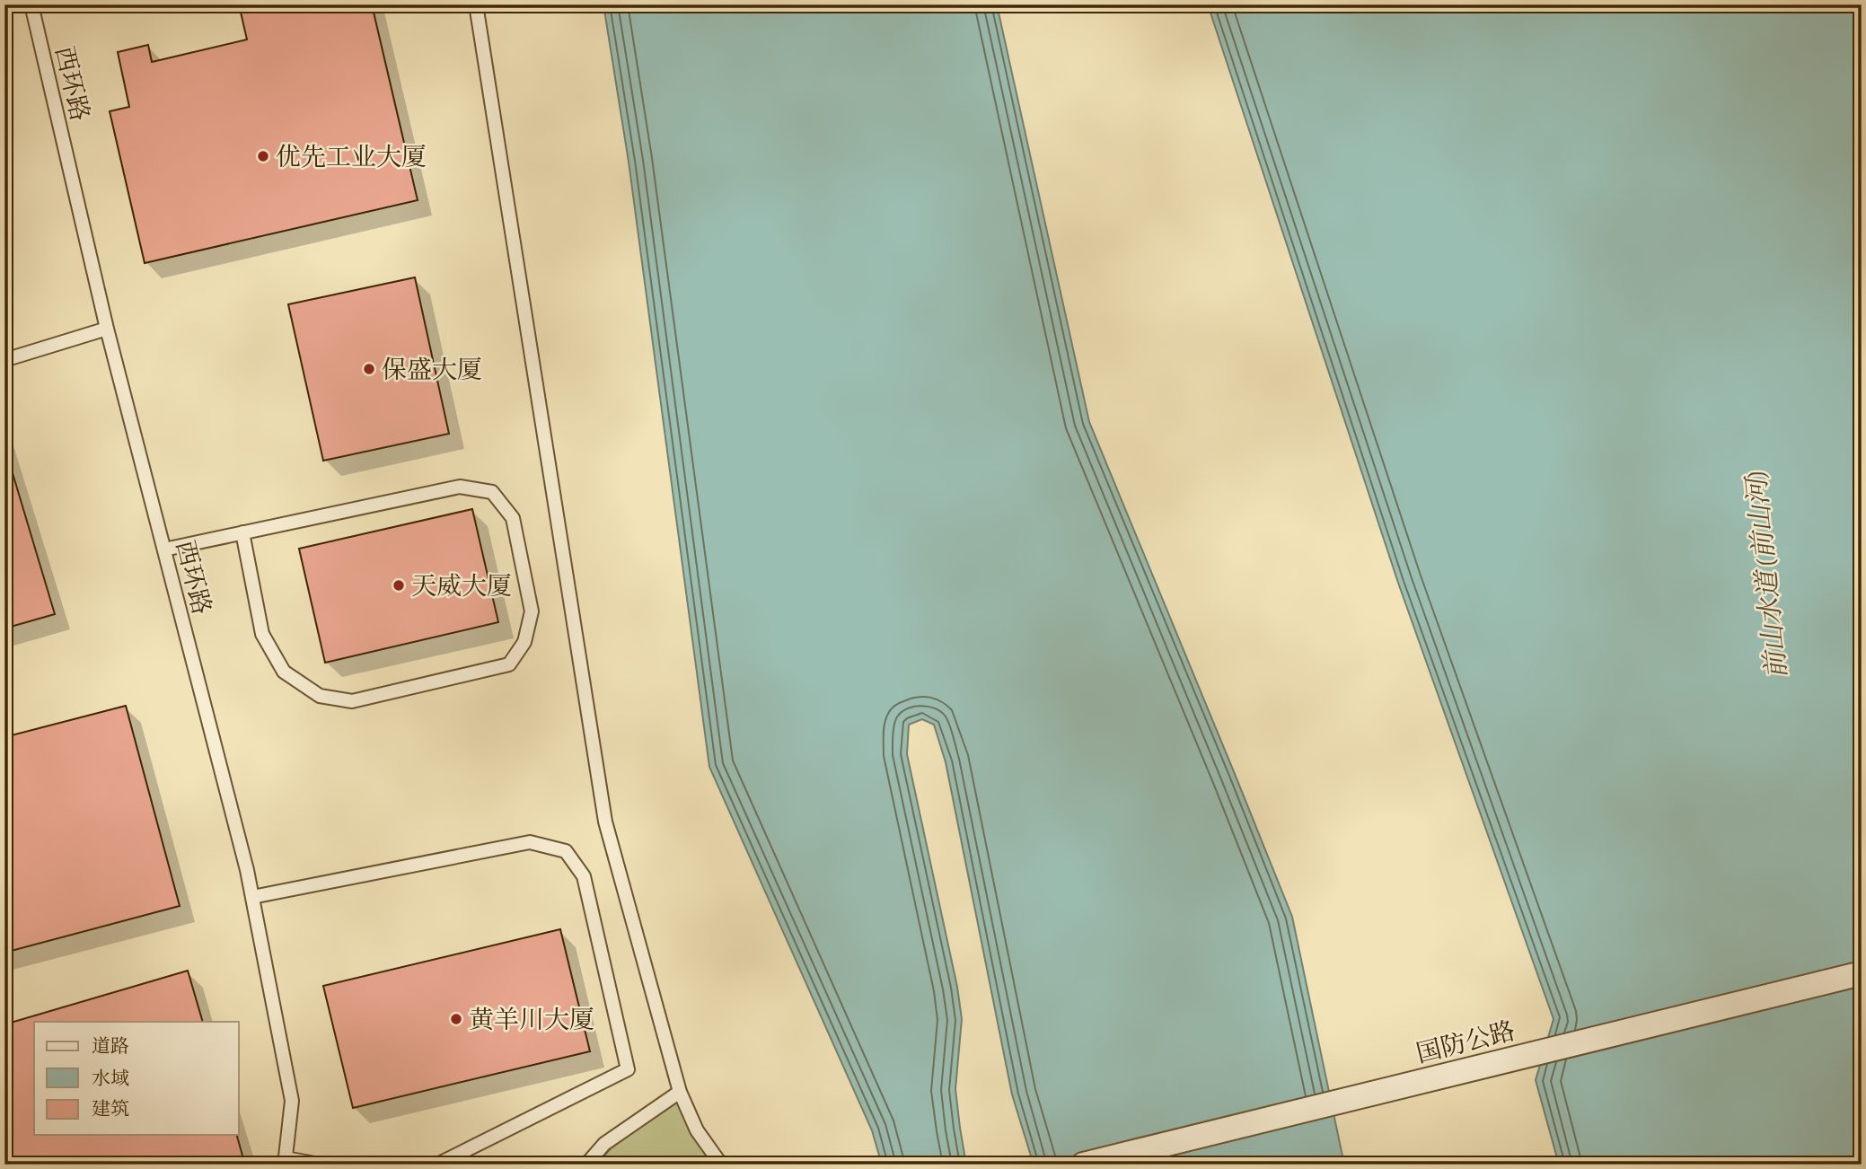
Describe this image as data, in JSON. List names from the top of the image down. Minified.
{"streets":{"street":["国防公路"],"lane":["西环路"]},"water":["前山水道 (前山河)"],"places":["优先工业大厦","保盛大厦","天威大厦","黄羊川大厦"],"legend":["道路","水域","建筑"]}
